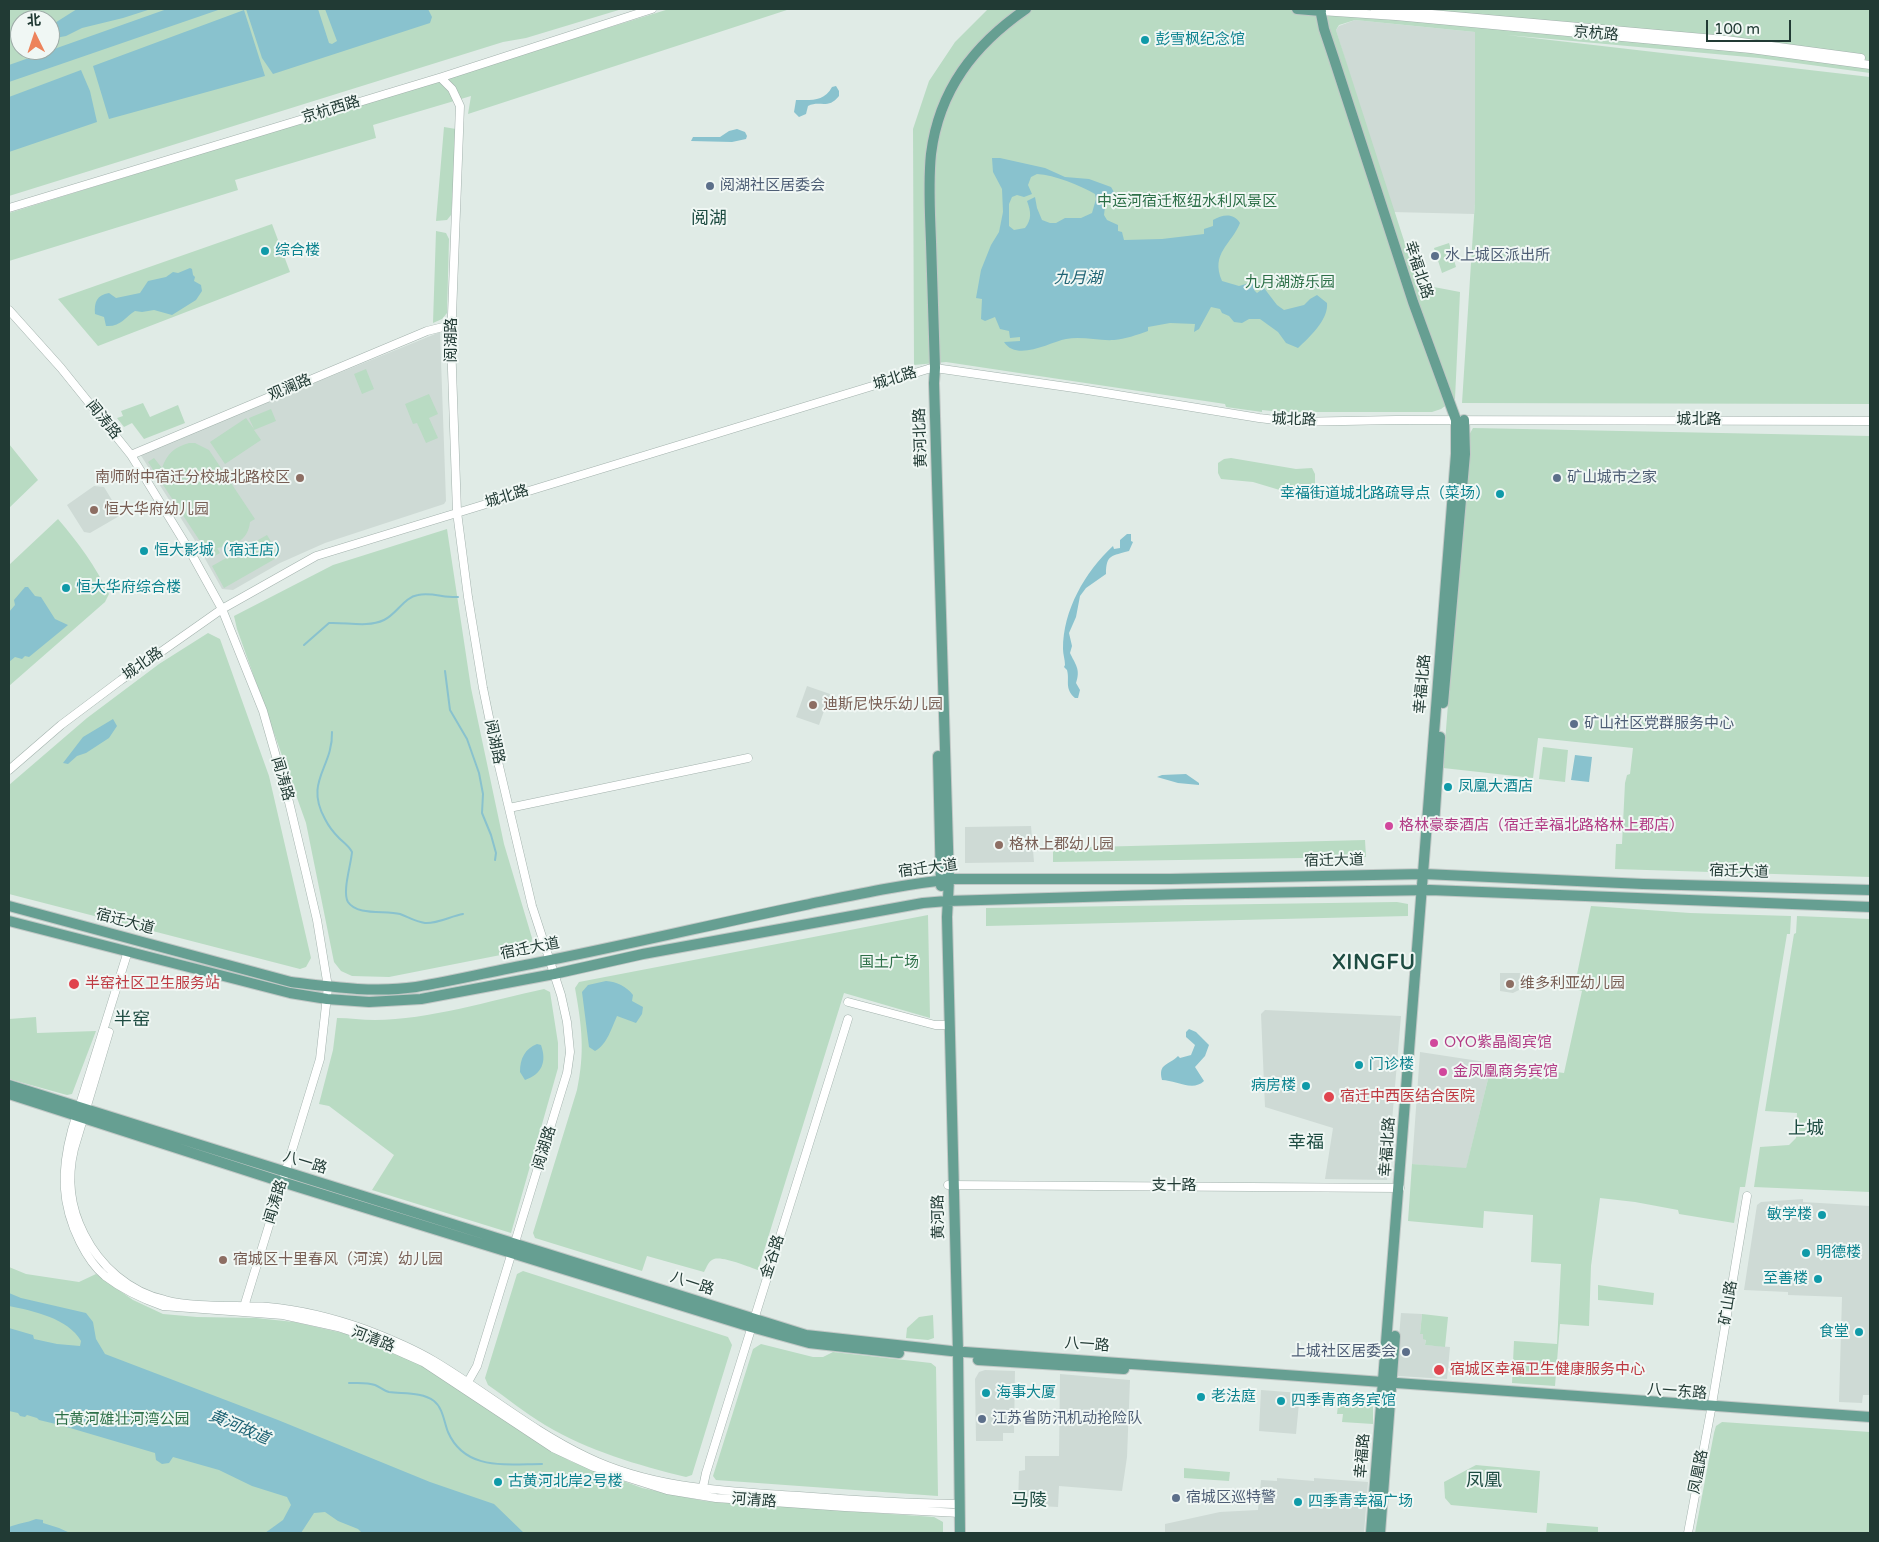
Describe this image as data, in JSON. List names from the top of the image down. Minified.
{"streets":{"main road":["幸福北路","黄河北路","宿迁大道","八一路","黄河路","八一东路","幸福路"],"street":["京杭路","京杭西路","阅湖路","城北路","观澜路","闻涛路","支十路","金谷路","矿山路","河清路","凤凰路"]},"crossings":[["京杭路","幸福北路"],["京杭西路","阅湖路"],["幸福北路","城北路"],["幸福北路","宿迁大道"],["幸福北路","八一路"],["幸福北路","支十路"],["幸福北路","八一东路"],["幸福北路","幸福路"],["阅湖路","城北路"],["阅湖路","观澜路"],["阅湖路","宿迁大道"],["阅湖路","八一路"],["阅湖路","河清路"],["城北路","闻涛路"],["城北路","黄河北路"],["观澜路","闻涛路"],["闻涛路","宿迁大道"],["闻涛路","八一路"],["闻涛路","河清路"],["黄河北路","宿迁大道"],["黄河北路","黄河路"],["宿迁大道","黄河路"],["宿迁大道","河清路"],["八一路","黄河路"],["八一路","金谷路"],["八一路","河清路"],["八一路","八一东路"],["八一路","幸福路"],["支十路","黄河路"],["黄河路","河清路"],["金谷路","河清路"],["矿山路","八一东路"],["矿山路","凤凰路"],["八一东路","幸福路"],["八一东路","凤凰路"]],"districts":["阅湖","XINGFU","半窑","上城","幸福","凤凰","马陵"],"water":["九月湖","黄河故道"],"parks":["中运河宿迁枢纽水利风景区","九月湖游乐园","国土广场","古黄河雄壮河湾公园"],"places":["彭雪枫纪念馆","阅湖社区居委会","综合楼","水上城区派出所","南师附中宿迁分校城北路校区","矿山城市之家","幸福街道城北路疏导点（菜场）","恒大华府幼儿园","恒大影城（宿迁店）","恒大华府综合楼","迪斯尼快乐幼儿园","矿山社区党群服务中心","凤凰大酒店","格林豪泰酒店（宿迁幸福北路格林上郡店）","格林上郡幼儿园","半窑社区卫生服务站","维多利亚幼儿园","OYO紫晶阁宾馆","门诊楼","金凤凰商务宾馆","病房楼","宿迁中西医结合医院","敏学楼","明德楼","宿城区十里春风（河滨）幼儿园","至善楼","食堂","上城社区居委会","宿城区幸福卫生健康服务中心","海事大厦","老法庭","四季青商务宾馆","江苏省防汛机动抢险队","古黄河北岸2号楼","宿城区巡特警","四季青幸福广场"],"scale_bar":"100 m","north":"top"}
